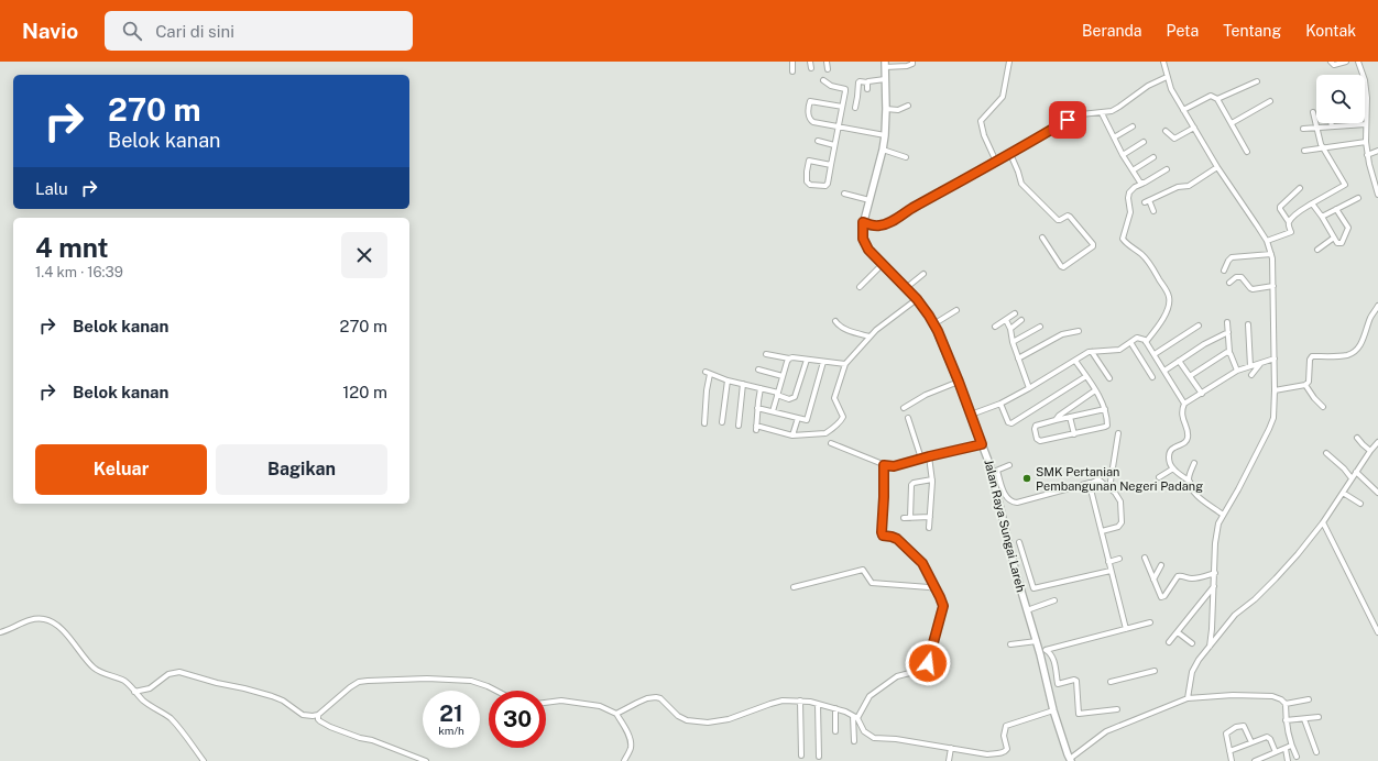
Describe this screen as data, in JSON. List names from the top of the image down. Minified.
{"streets":{"street":["Jalan Raya Sungai Lareh"]},"places":["SMK Pertanian Pembangunan Negeri Padang"],"page":{"header":"Navio","search":"Cari di sini","nav":["Beranda","Peta","Tentang","Kontak"],"turn":["270 m","Belok kanan"],"then":"Lalu","heading":["4 mnt","1.4 km · 16:39"],"list":[{"name":"Belok kanan","value":"270 m"},{"name":"Belok kanan","value":"120 m"}],"buttons":["Keluar","Bagikan"],"speed":"21 km/h","limit":"30"}}
